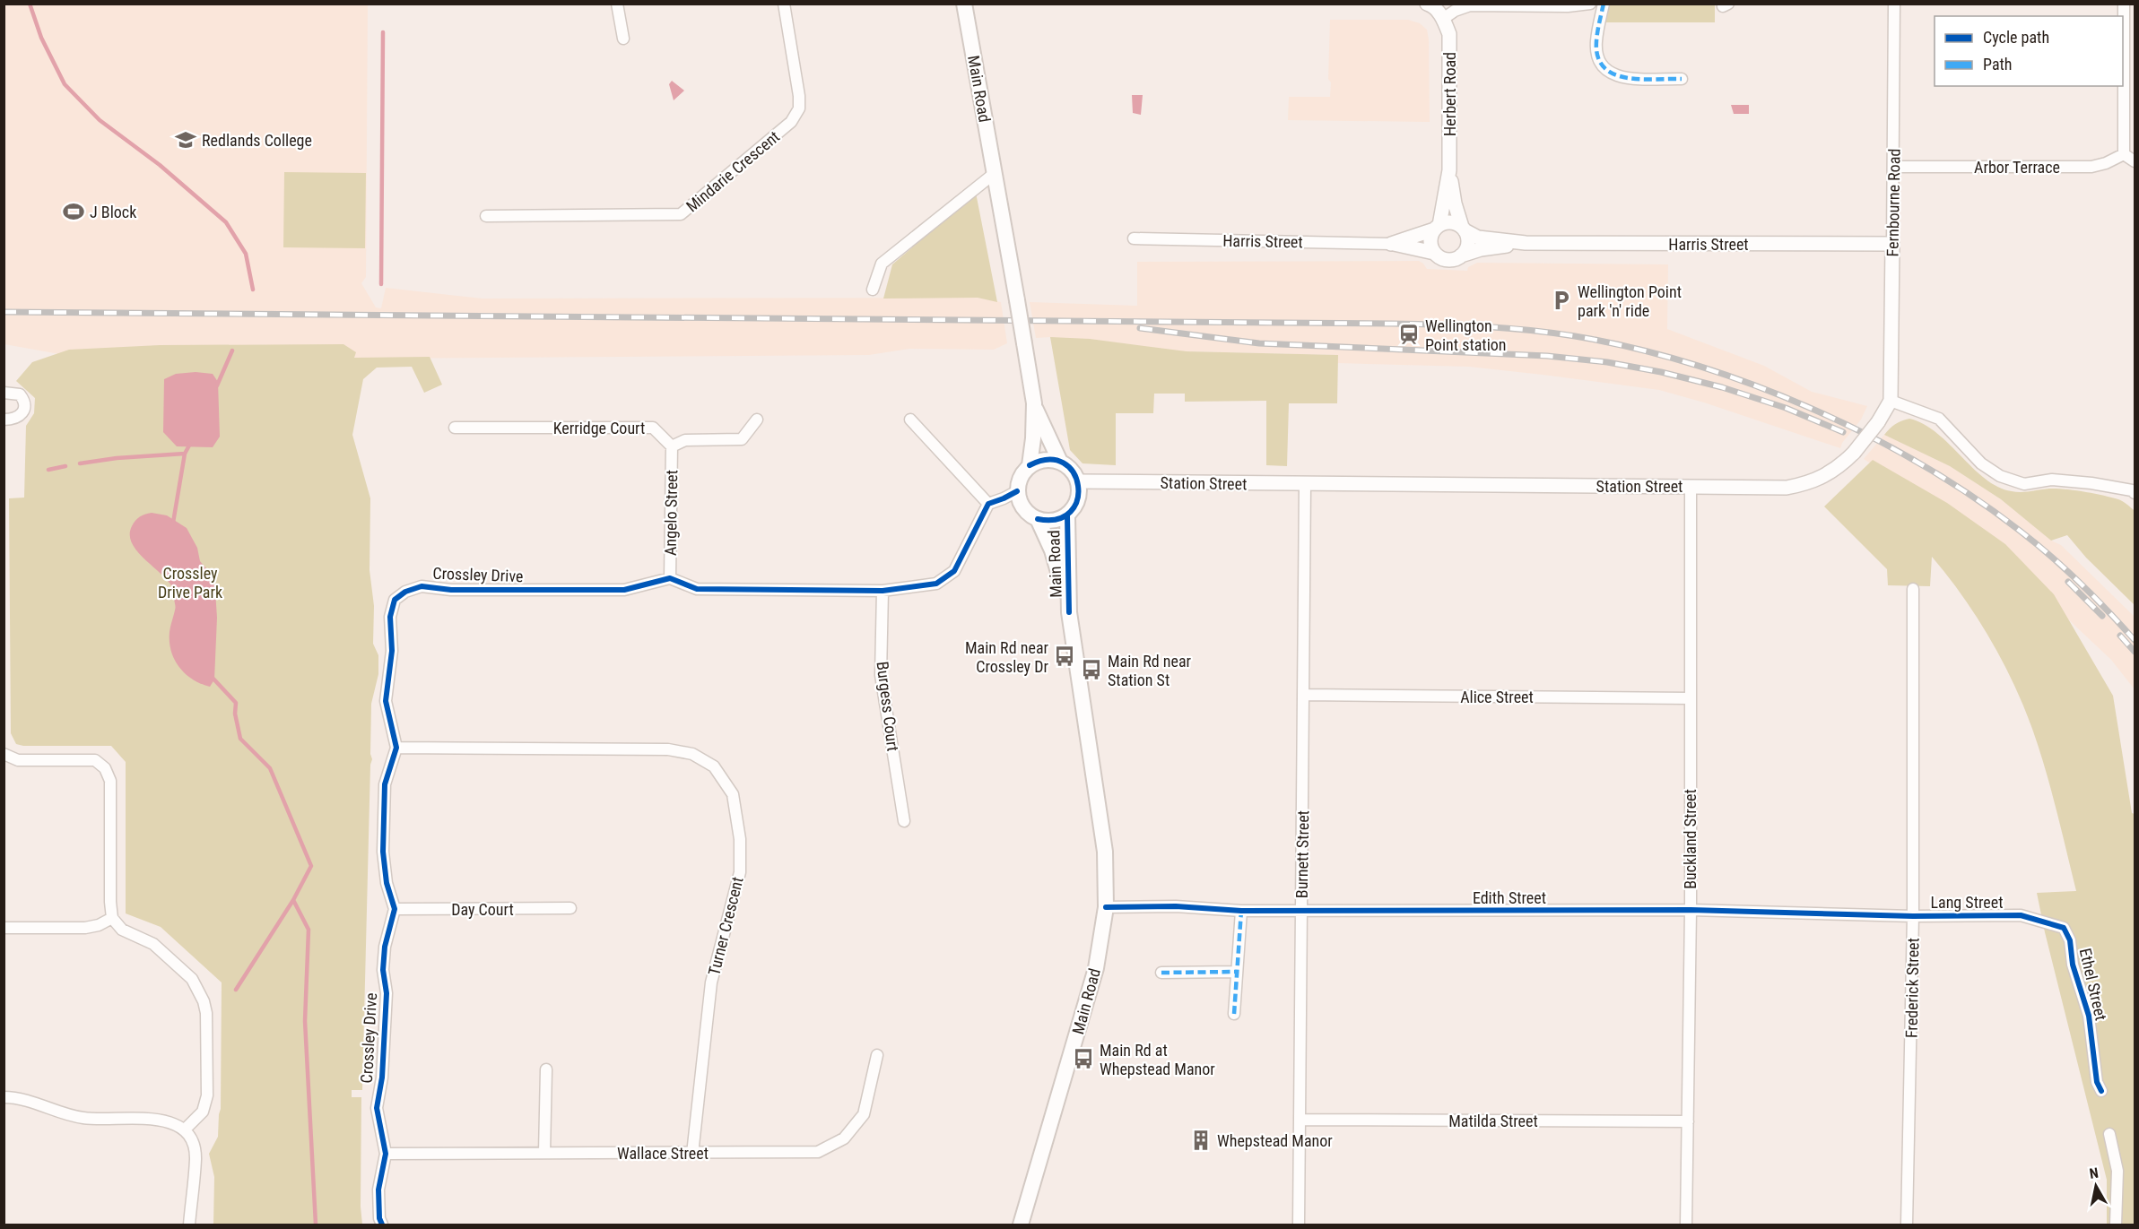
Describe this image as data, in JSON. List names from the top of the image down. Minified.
{"streets":{"main road":["Main Road"],"street":["Herbert Road","Arbor Terrace","Mindarie Crescent","Fernbourne Road","Harris Street","Kerridge Court","Station Street","Angelo Street","Crossley Drive","Alice Street","Burgess Court","Buckland Street","Burnett Street","Edith Street","Lang Street","Day Court","Turner Crescent","Ethel Street","Frederick Street","Matilda Street","Wallace Street"]},"crossings":[["Main Road","Station Street"],["Main Road","Edith Street"],["Herbert Road","Harris Street"],["Arbor Terrace","Fernbourne Road"],["Fernbourne Road","Harris Street"],["Fernbourne Road","Station Street"],["Kerridge Court","Angelo Street"],["Station Street","Buckland Street"],["Station Street","Burnett Street"],["Angelo Street","Crossley Drive"],["Crossley Drive","Day Court"],["Crossley Drive","Turner Crescent"],["Crossley Drive","Wallace Street"],["Alice Street","Buckland Street"],["Alice Street","Burnett Street"],["Buckland Street","Edith Street"],["Buckland Street","Matilda Street"],["Burnett Street","Edith Street"],["Burnett Street","Matilda Street"],["Edith Street","Lang Street"],["Edith Street","Frederick Street"],["Lang Street","Ethel Street"],["Lang Street","Frederick Street"],["Turner Crescent","Wallace Street"]],"parks":["Crossley Drive Park"],"places":{"school or university":["Redlands College"],"sports":["J Block"],"parking":["Wellington Point park 'n' ride"],"station":["Wellington Point station"],"bus stop":["Main Rd near Crossley Dr","Main Rd near Station St","Main Rd at Whepstead Manor"],"building":["Whepstead Manor"]},"legend":["Cycle path","Path"],"north":"top"}
